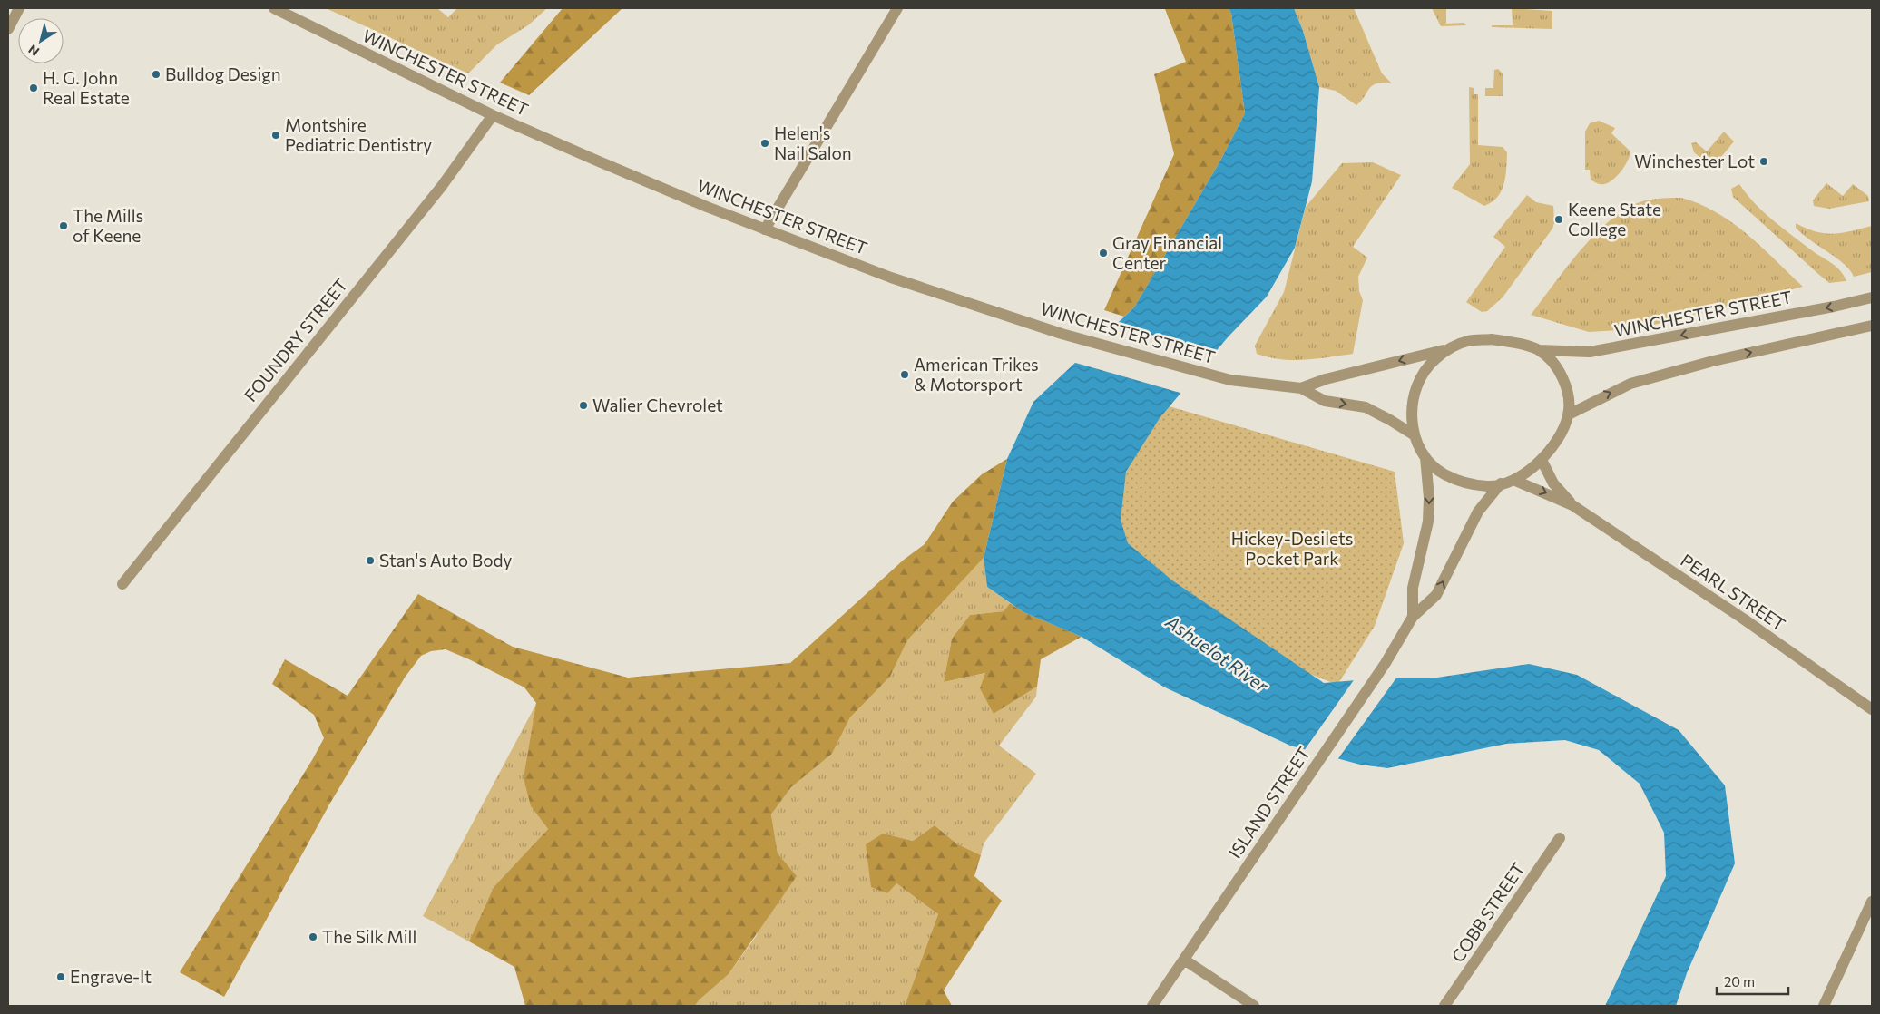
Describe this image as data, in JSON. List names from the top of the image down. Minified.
{"streets":{"street":["WINCHESTER STREET","FOUNDRY STREET","PEARL STREET","ISLAND STREET","COBB STREET"]},"crossings":[["WINCHESTER STREET","FOUNDRY STREET"],["WINCHESTER STREET","PEARL STREET"],["WINCHESTER STREET","ISLAND STREET"],["PEARL STREET","ISLAND STREET"]],"water":["Ashuelot River"],"parks":["Hickey-Desilets Pocket Park"],"places":["Bulldog Design","H. G. John Real Estate","Montshire Pediatric Dentistry","Helen's Nail Salon","Winchester Lot","Keene State College","The Mills of Keene","Gray Financial Center","American Trikes & Motorsport","Walier Chevrolet","Stan's Auto Body","The Silk Mill","Engrave-It"],"scale_bar":"20 m","north":"bottom left"}
